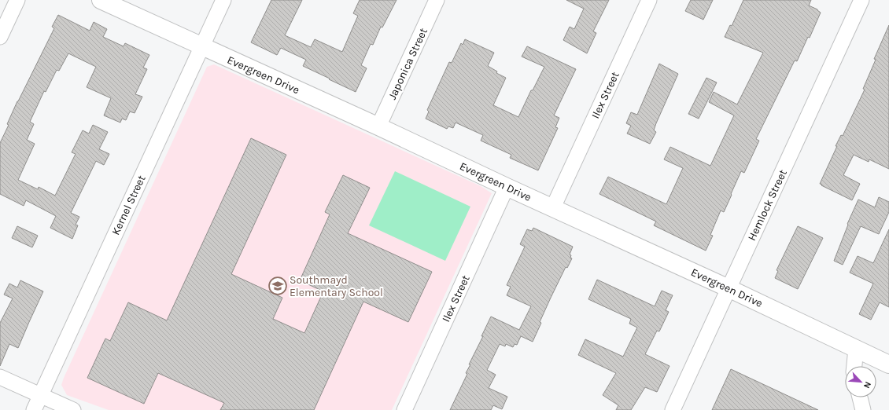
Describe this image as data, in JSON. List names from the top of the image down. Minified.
{"streets":{"street":["Japonica Street","Evergreen Drive","Ilex Street","Kernel Street","Hemlock Street"]},"crossings":[["Japonica Street","Evergreen Drive"],["Evergreen Drive","Ilex Street"],["Evergreen Drive","Kernel Street"],["Evergreen Drive","Hemlock Street"]],"places":{"school or university":["Southmayd Elementary School"]},"north":"bottom right"}
